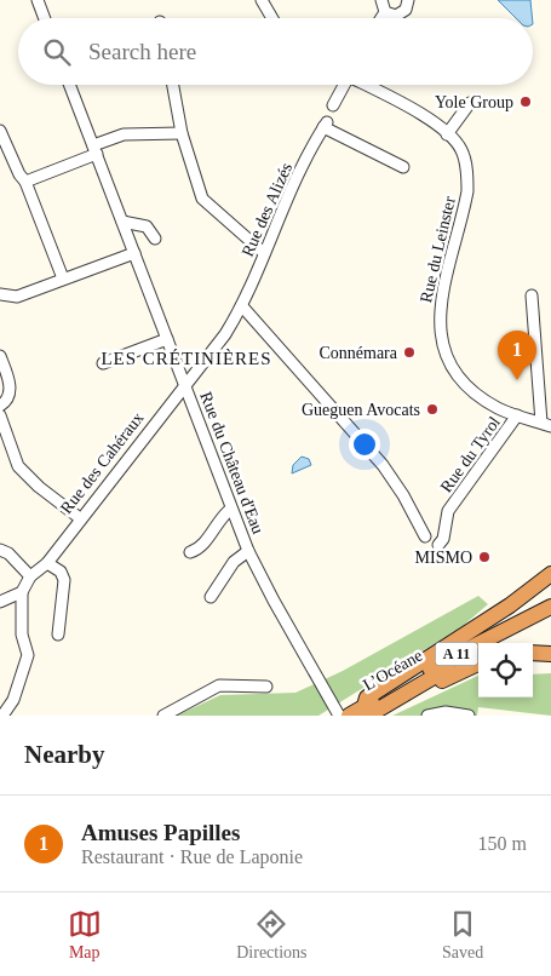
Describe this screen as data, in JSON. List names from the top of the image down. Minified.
{"streets":{"highway":["A 11","L’Océane"],"street":["Rue des Alizés","Rue du Leinster","Rue du Tyrol","Rue des Cahéraux","Rue du Château d'Eau"]},"crossings":[["Rue des Alizés","Rue des Cahéraux"],["Rue des Alizés","Rue du Château d'Eau"],["Rue du Leinster","Rue du Tyrol"],["Rue des Cahéraux","Rue du Château d'Eau"]],"districts":["LES CRÉTINIÈRES"],"places":["Yole Group","Connémara","Gueguen Avocats","MISMO"],"page":{"search":"Search here","pins":"1","heading":"Nearby","list":[{"mark":"1","name":"Amuses Papilles","note":"Restaurant · Rue de Laponie","value":"150 m"}],"nav":["Map","Directions","Saved"]}}
